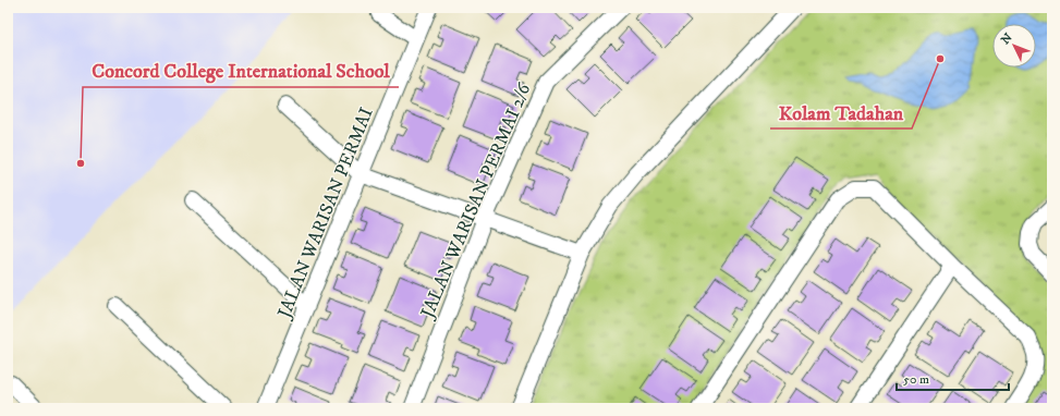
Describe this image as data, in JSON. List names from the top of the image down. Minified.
{"streets":{"street":["JALAN WARISAN PERMAI 2/6","JALAN WARISAN PERMAI"]},"places":["Kolam Tadahan","Concord College International School"],"scale_bar":"50 m","north":"top left"}
